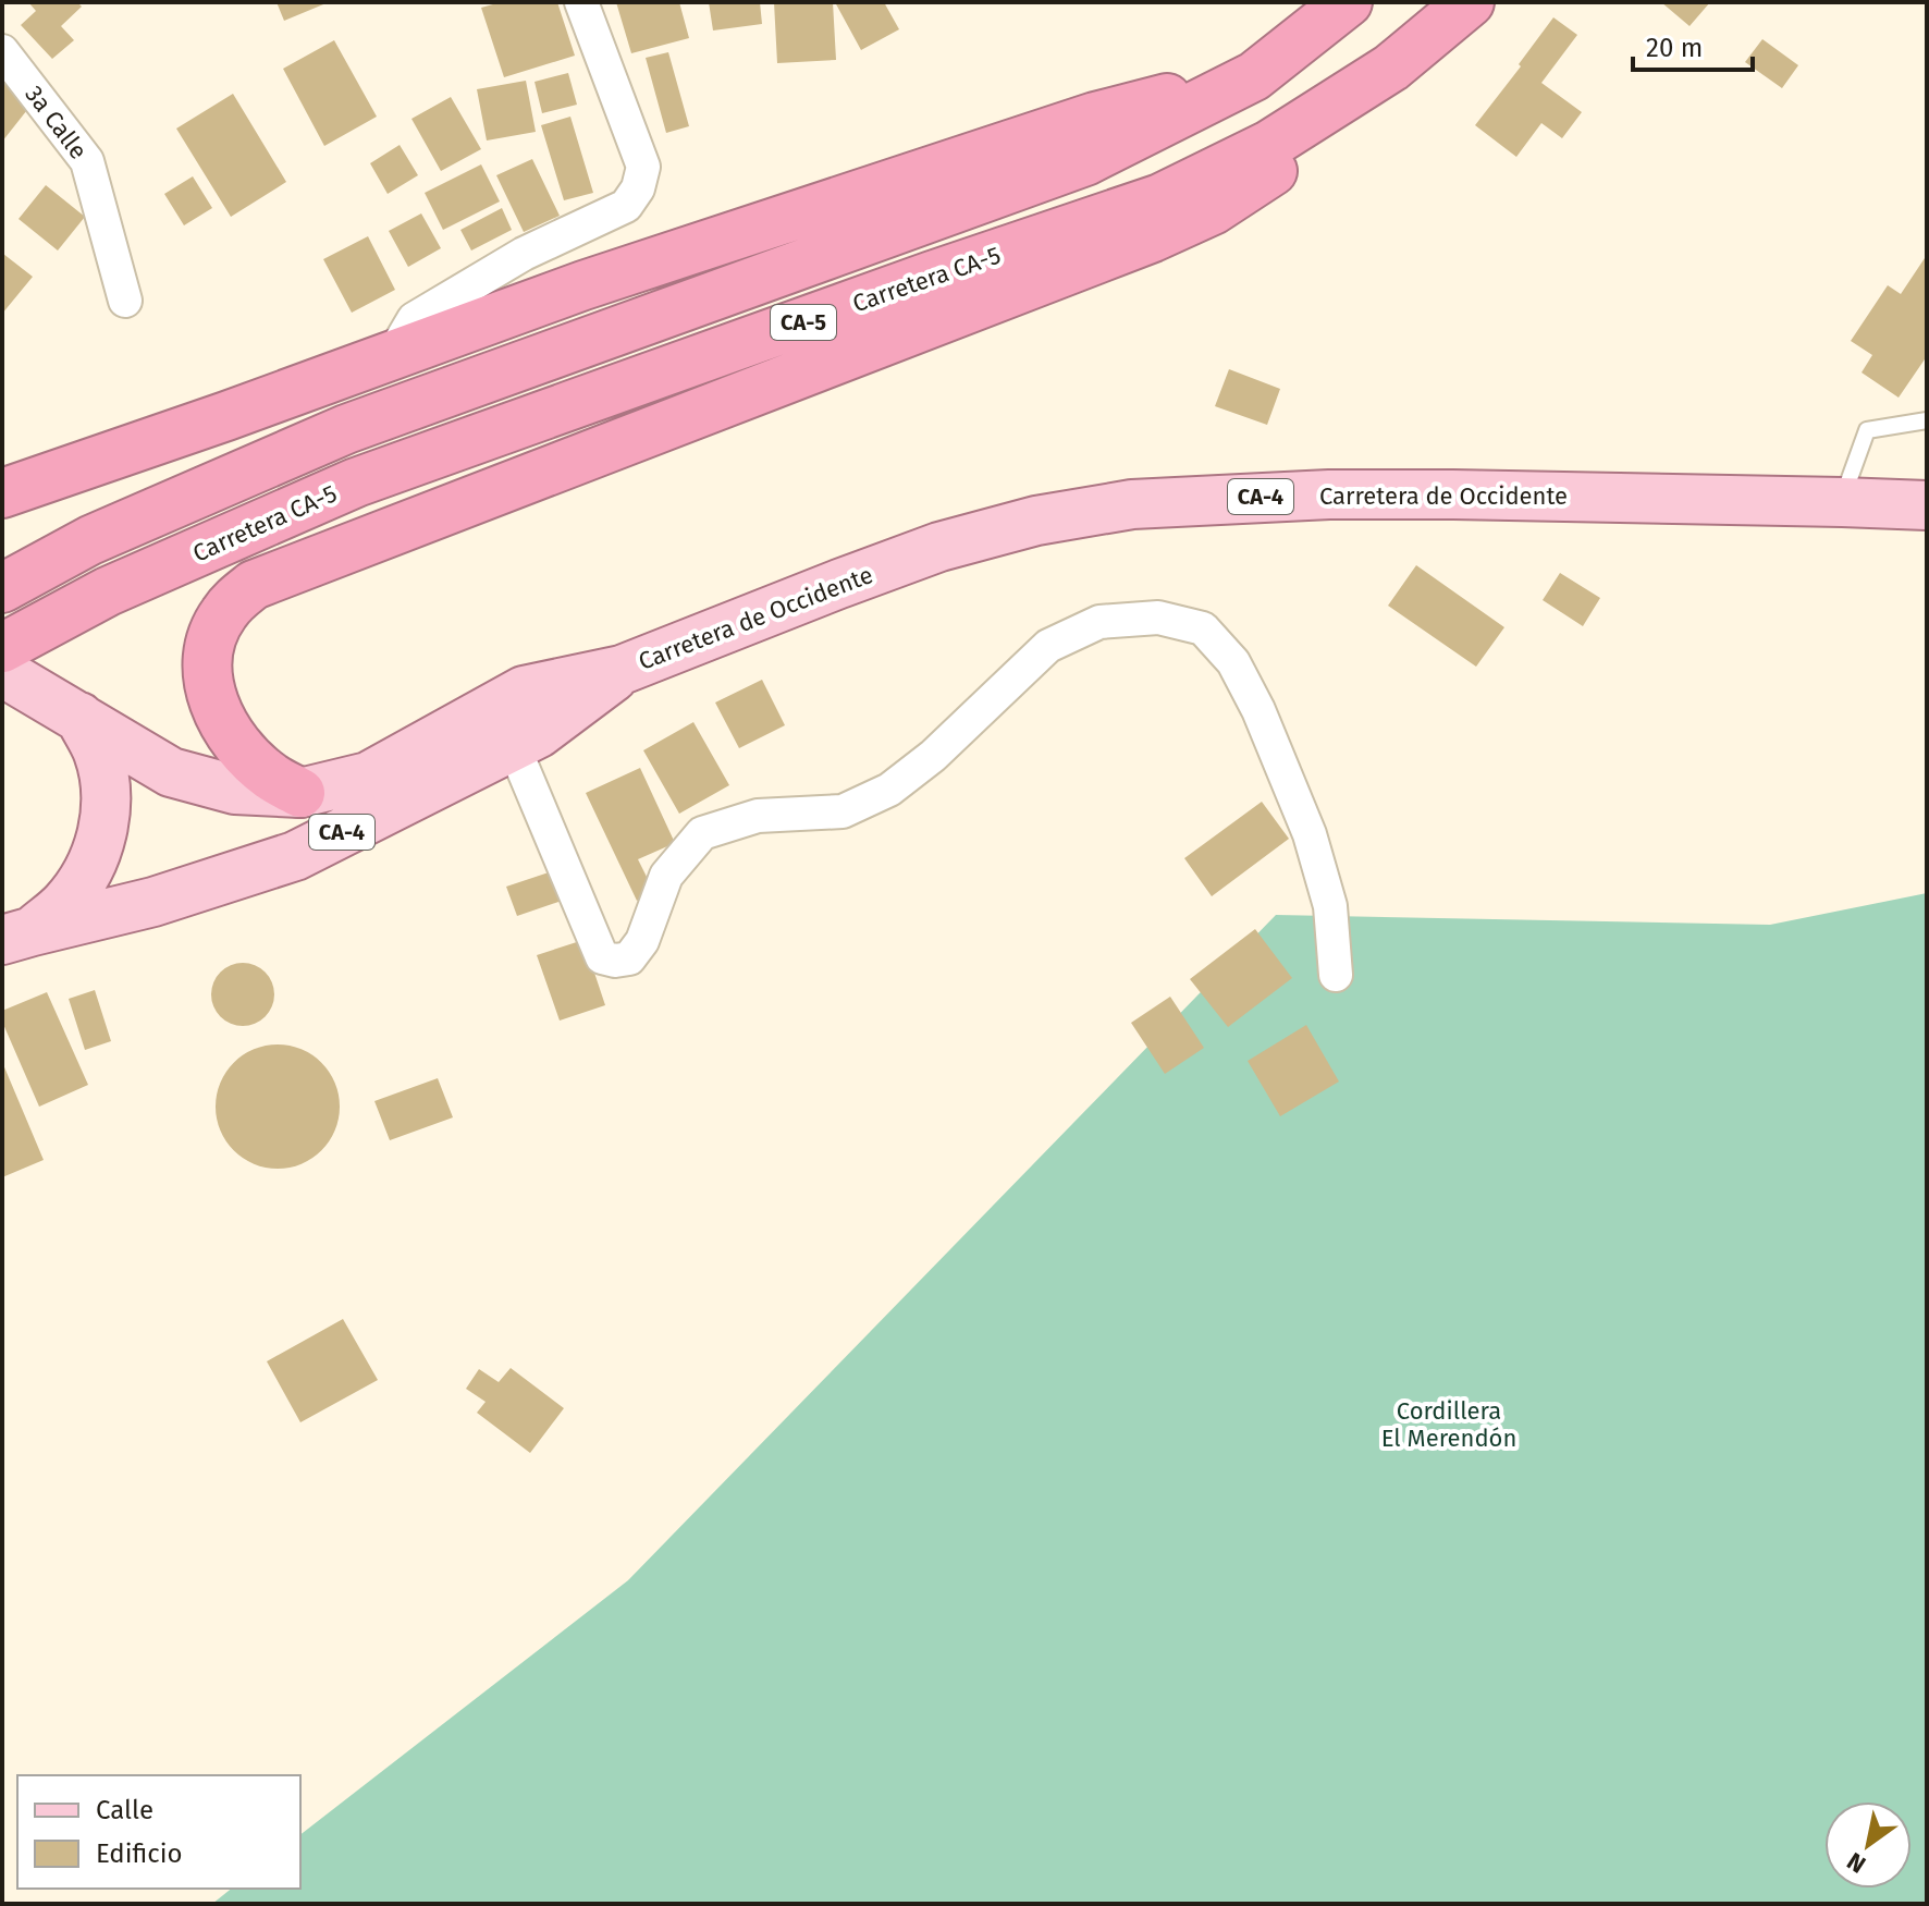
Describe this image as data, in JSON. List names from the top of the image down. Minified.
{"streets":{"highway":["Carretera CA-5","CA-5"],"main road":["Carretera de Occidente","CA-4"],"street":["3a Calle"]},"parks":["Cordillera El Merendón"],"legend":["Calle","Edificio"],"scale_bar":"20 m","north":"bottom left"}
